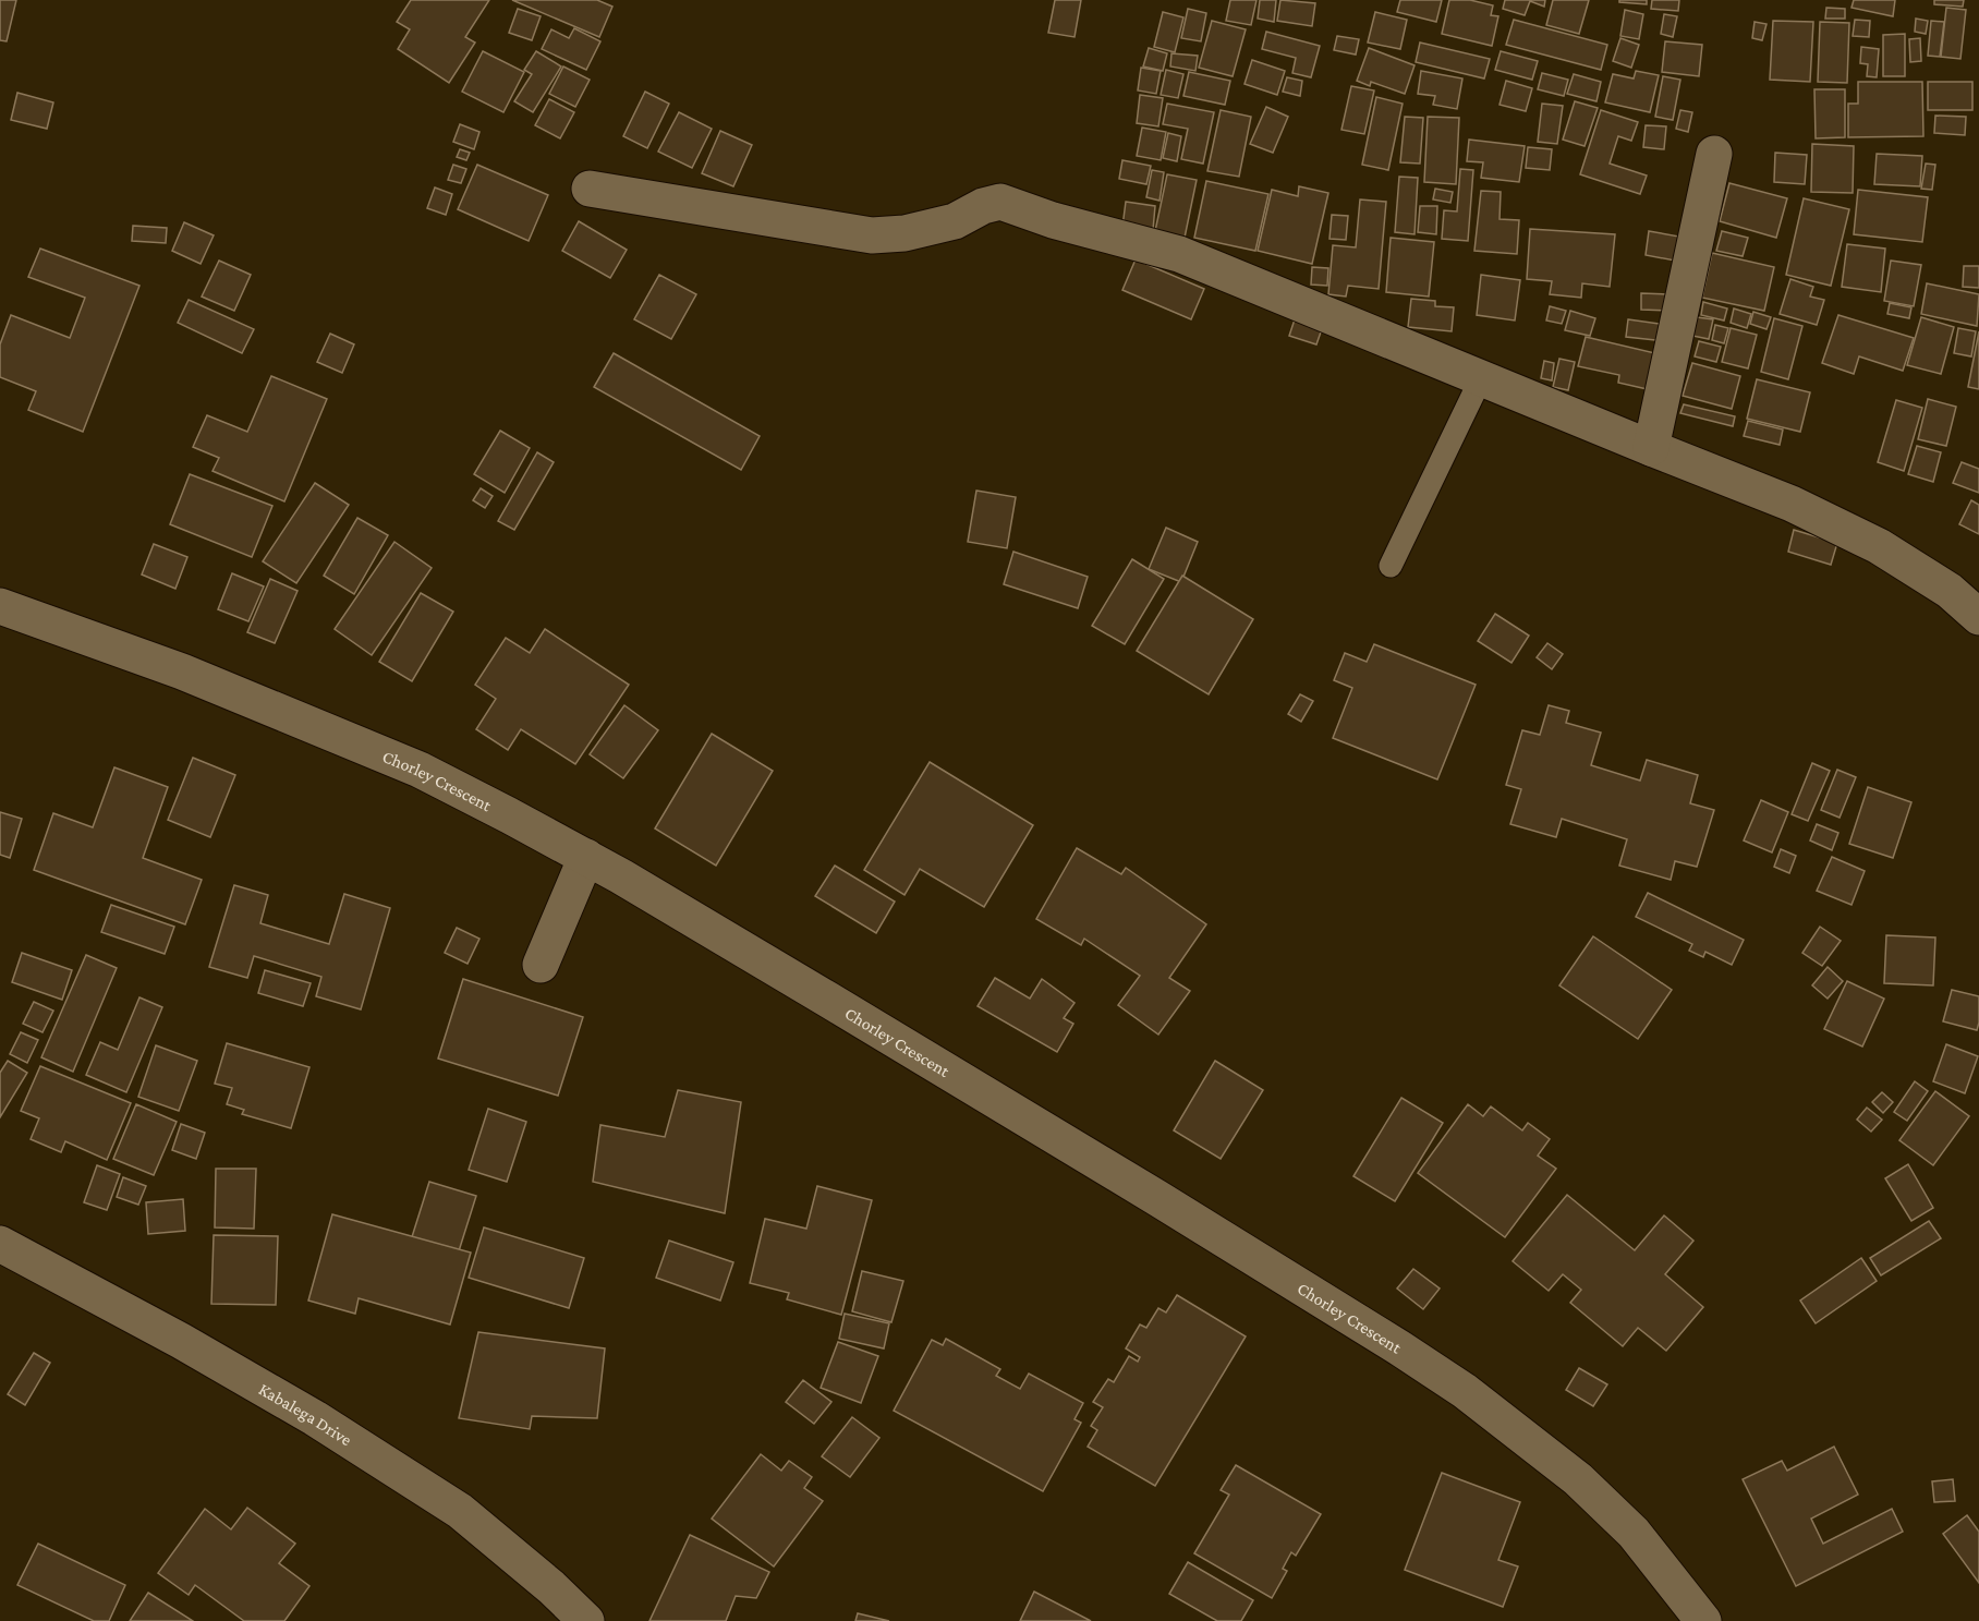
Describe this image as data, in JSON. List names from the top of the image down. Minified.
{"streets":{"street":["Chorley Crescent","Kabalega Drive"]}}
